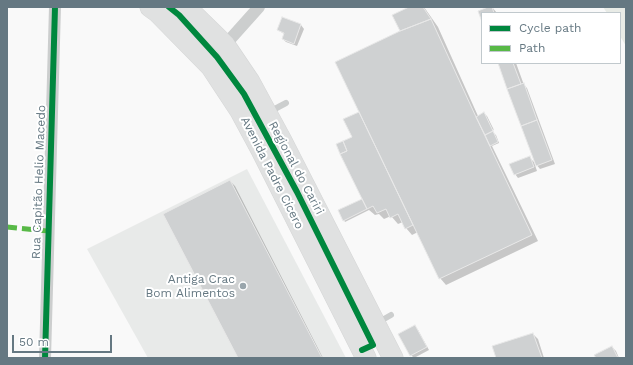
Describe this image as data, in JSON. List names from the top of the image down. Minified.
{"streets":{"highway":["Avenida Padre Cícero"],"street":["Rua Capitão Helio Macedo"],"cycle path":["Regional do Cariri"]},"places":["Antiga Crac Bom Alimentos"],"legend":["Cycle path","Path"],"scale_bar":"50 m"}
